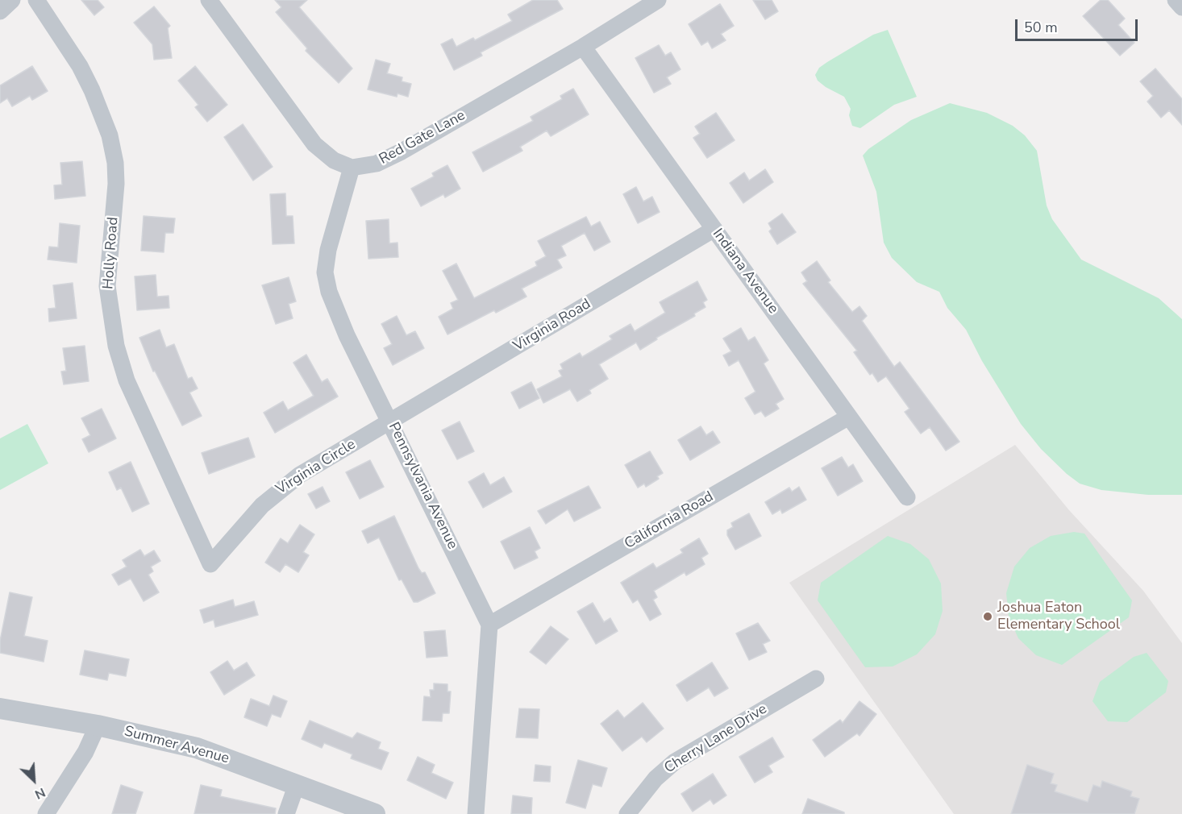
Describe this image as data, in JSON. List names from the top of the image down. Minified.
{"streets":{"street":["Red Gate Lane","Holly Road","Indiana Avenue","Virginia Road","Virginia Circle","Pennsylvania Avenue","California Road","Cherry Lane Drive","Summer Avenue"]},"crossings":[["Red Gate Lane","Indiana Avenue"],["Red Gate Lane","Pennsylvania Avenue"],["Holly Road","Virginia Circle"],["Indiana Avenue","Virginia Road"],["Indiana Avenue","California Road"],["Virginia Road","Virginia Circle"],["Virginia Road","Pennsylvania Avenue"],["Virginia Circle","Pennsylvania Avenue"],["Pennsylvania Avenue","California Road"]],"places":["Joshua Eaton Elementary School"],"scale_bar":"50 m","north":"bottom right"}
